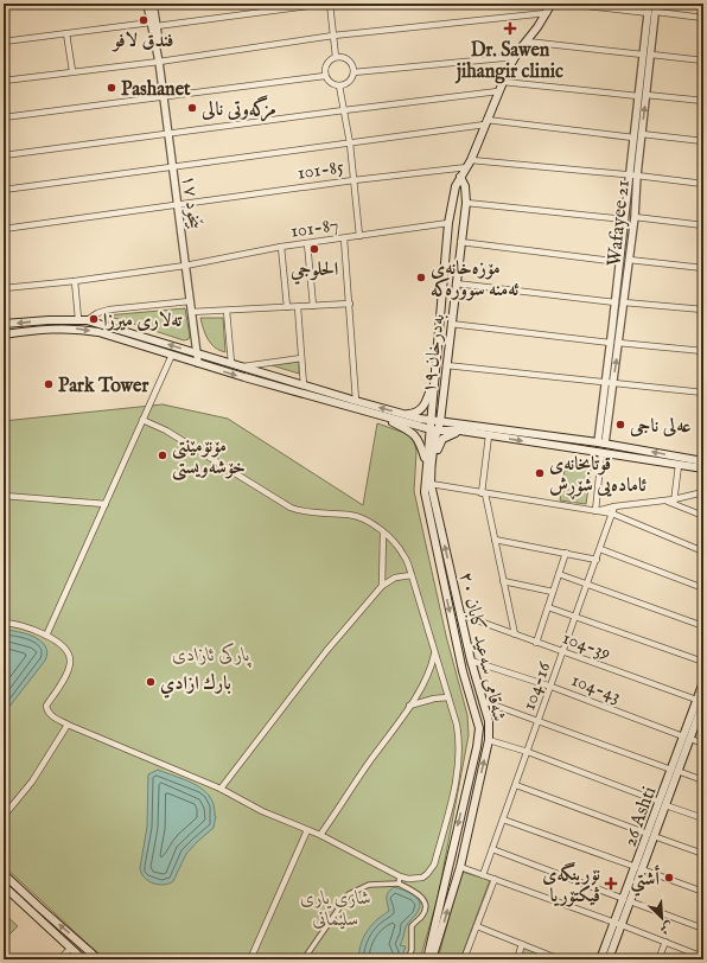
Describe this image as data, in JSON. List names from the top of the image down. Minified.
{"streets":{"main road":["بەدرخان ١٩","شەقامی سەعید کابان ٢٠","26 Ashti"],"street":["101-85","بێخود ١٧","Wafayee 21","101-87","104-39","104-16","104-43"]},"crossings":[["101-85","بێخود ١٧"],["101-85","Wafayee 21"],["101-85","بەدرخان ١٩"],["بێخود ١٧","101-87"],["101-87","بەدرخان ١٩"],["بەدرخان ١٩","شەقامی سەعید کابان ٢٠"],["104-39","شەقامی سەعید کابان ٢٠"],["104-39","104-16"],["104-39","26 Ashti"],["شەقامی سەعید کابان ٢٠","104-43"],["104-16","104-43"],["104-43","26 Ashti"]],"parks":["پارکی ئازادی","شاری یاری سلێمانی"],"places":{"other":["فندق لافو","Pashanet","مزگەوتی نالی","الحلوجي","مۆزەخانەی ئەمنە سوورەکە","تەلاری میرزا","Park Tower","عەلی ناجی","مۆنۆمێنتی خۆشەویستی","قوتابخانەی ئامادەیی شۆڕش","بارك ازادي","أشتي"],"health":["Dr. Sawen jihangir clinic","نۆرینگەی ڤیکتۆریا"]},"north":"bottom right"}
